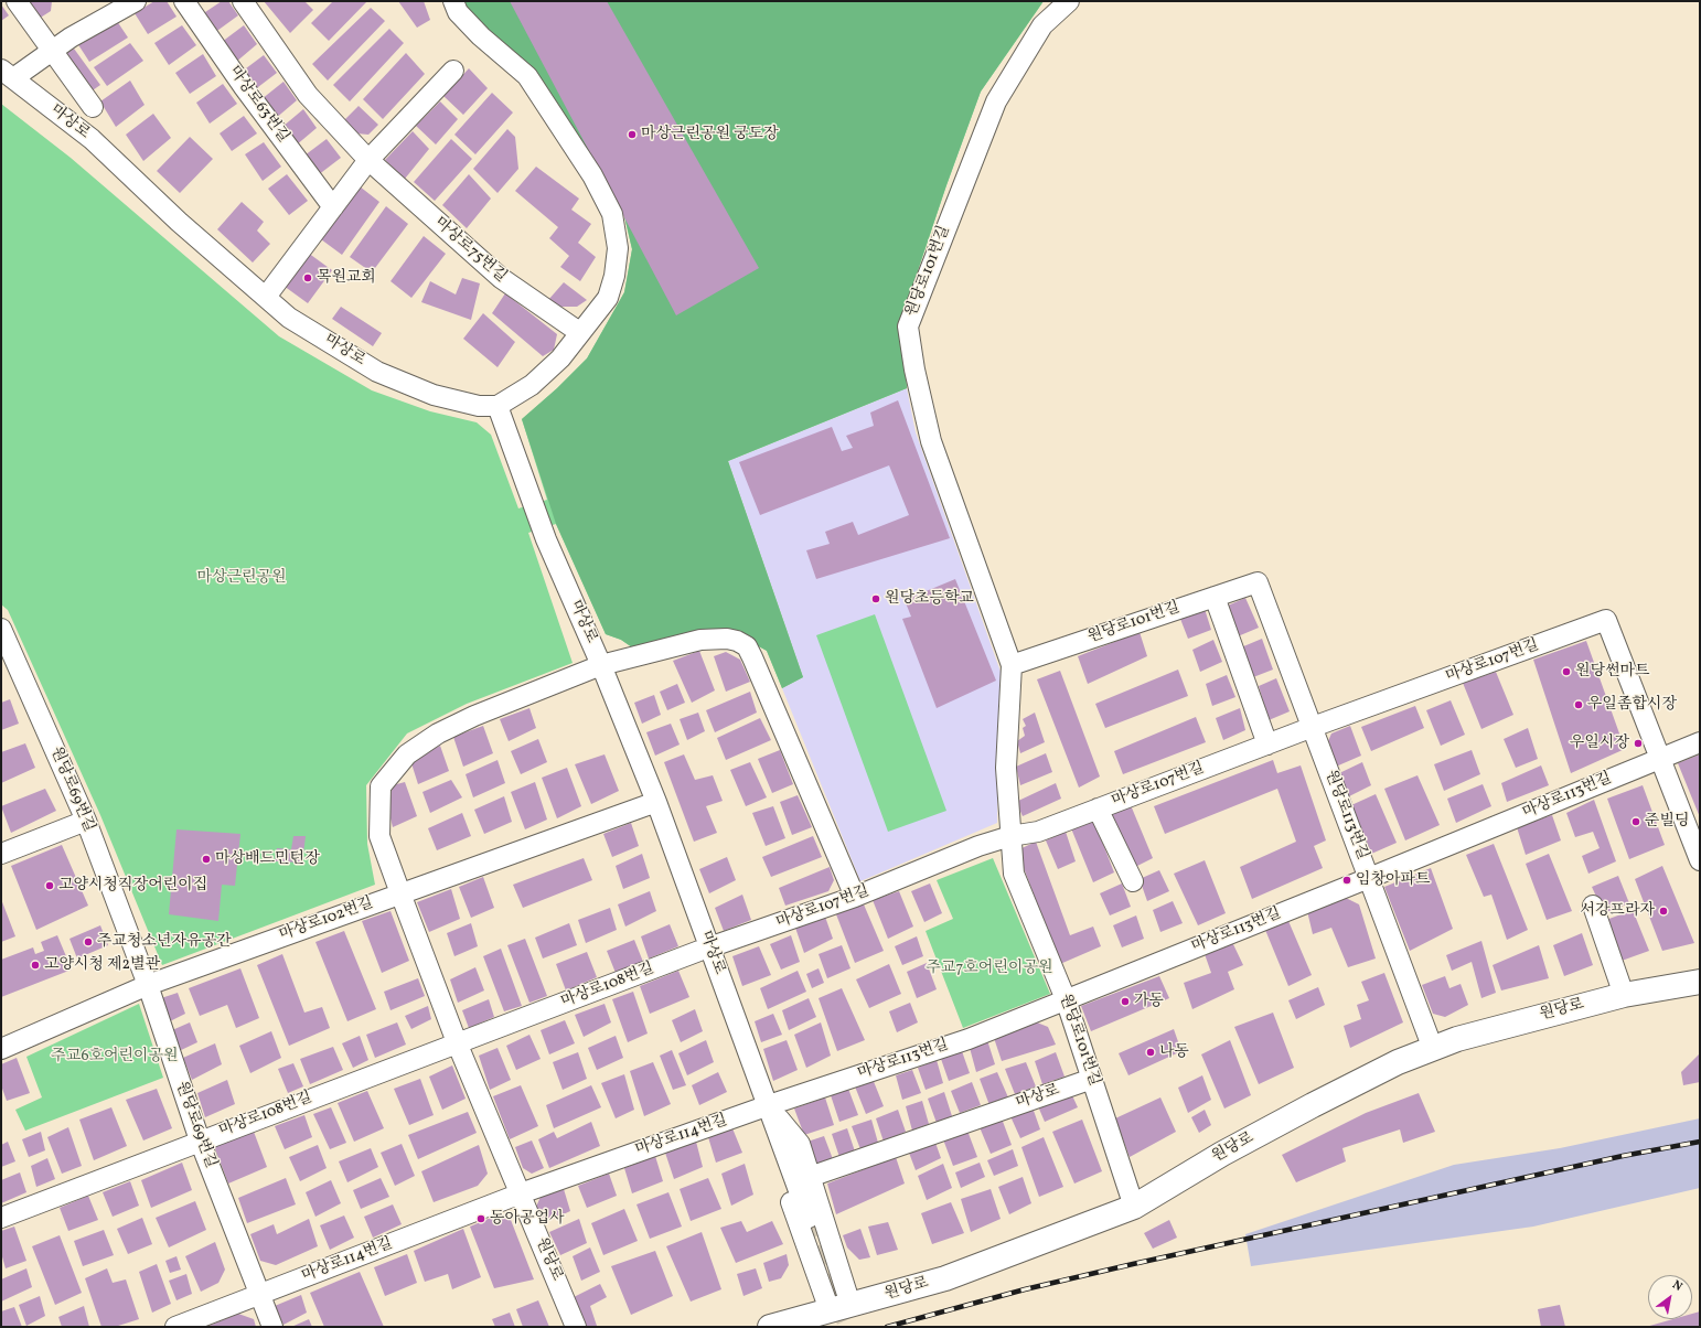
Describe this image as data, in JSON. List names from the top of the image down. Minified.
{"streets":{"main road":["원당로"],"street":["마상로63번길","마상로","마상로75번길","원당로101번길","마상로107번길","원당로69번길","마상로113번길","원당로113번길","마상로102번길","마상로108번길","마상로114번길"]},"crossings":[["마상로","원당로101번길"],["마상로","마상로107번길"],["마상로","마상로113번길"],["마상로","마상로102번길"],["마상로","마상로108번길"],["마상로","마상로114번길"],["원당로101번길","마상로107번길"],["원당로101번길","마상로113번길"],["원당로101번길","원당로113번길"],["원당로101번길","원당로"],["마상로107번길","마상로113번길"],["마상로107번길","원당로113번길"],["마상로107번길","마상로108번길"],["원당로69번길","마상로102번길"],["원당로69번길","마상로108번길"],["원당로69번길","마상로114번길"],["마상로113번길","원당로113번길"],["마상로113번길","마상로114번길"],["원당로113번길","원당로"],["원당로","마상로114번길"]],"parks":["마상근린공원","주교7호어린이공원","주교6호어린이공원"],"places":["마상근린공원 궁도장","목원교회","원당초등학교","원당썬마트","우일좀합시장","우일시장","준빌딩","마상배드민턴장","임창아파트","고양시청직장어린이집","서강프라자","주교청소년자유공간","고양시청 제2별관","가동","나동","동아공업사"],"north":"top right"}
